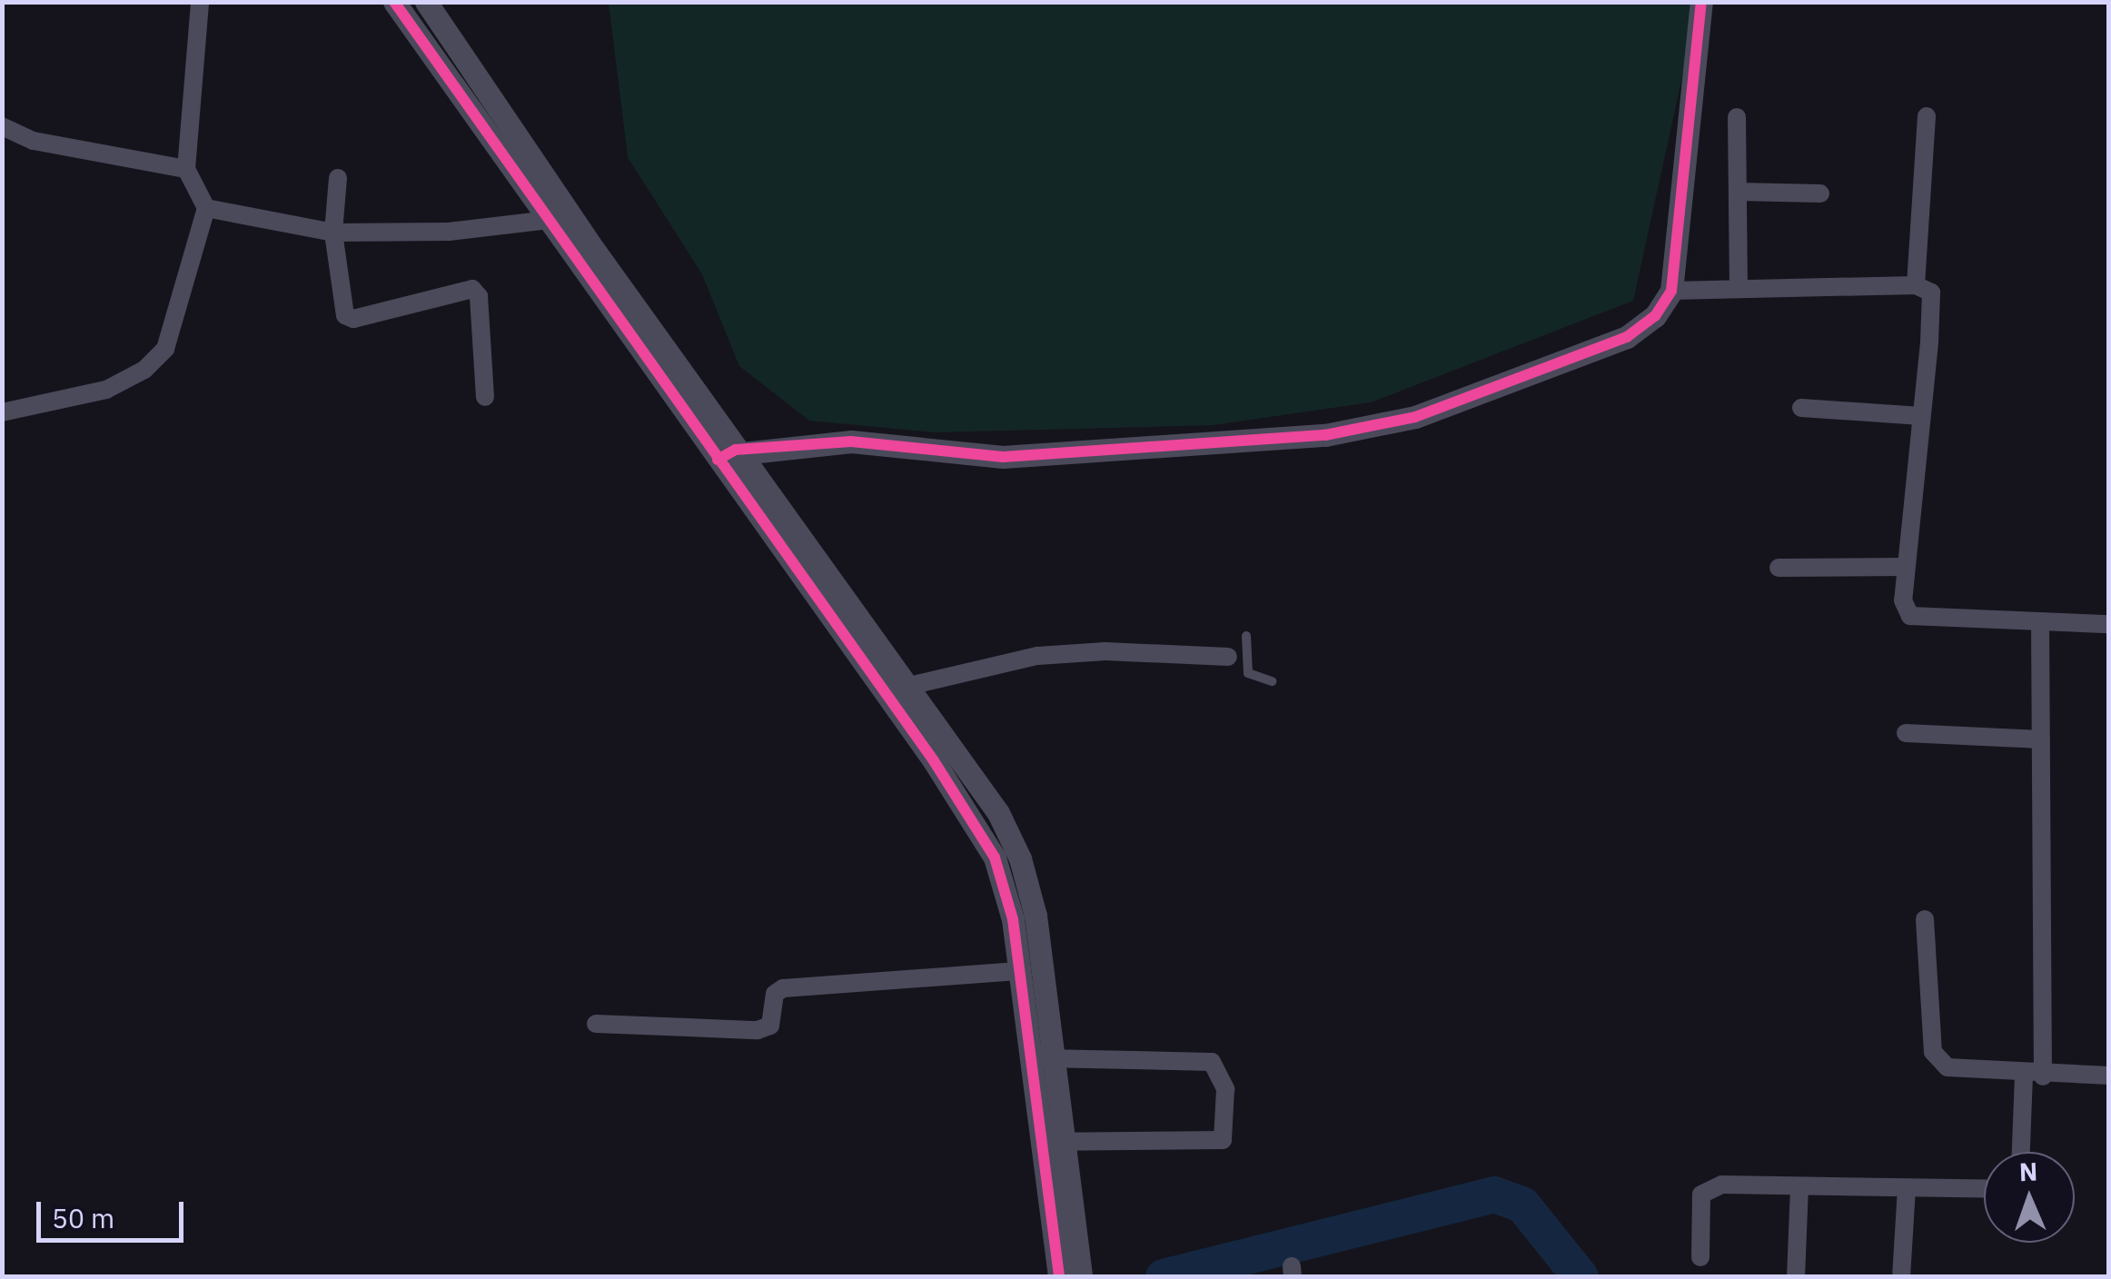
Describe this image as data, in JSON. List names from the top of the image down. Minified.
{"scale_bar":"50 m","north":"top"}
